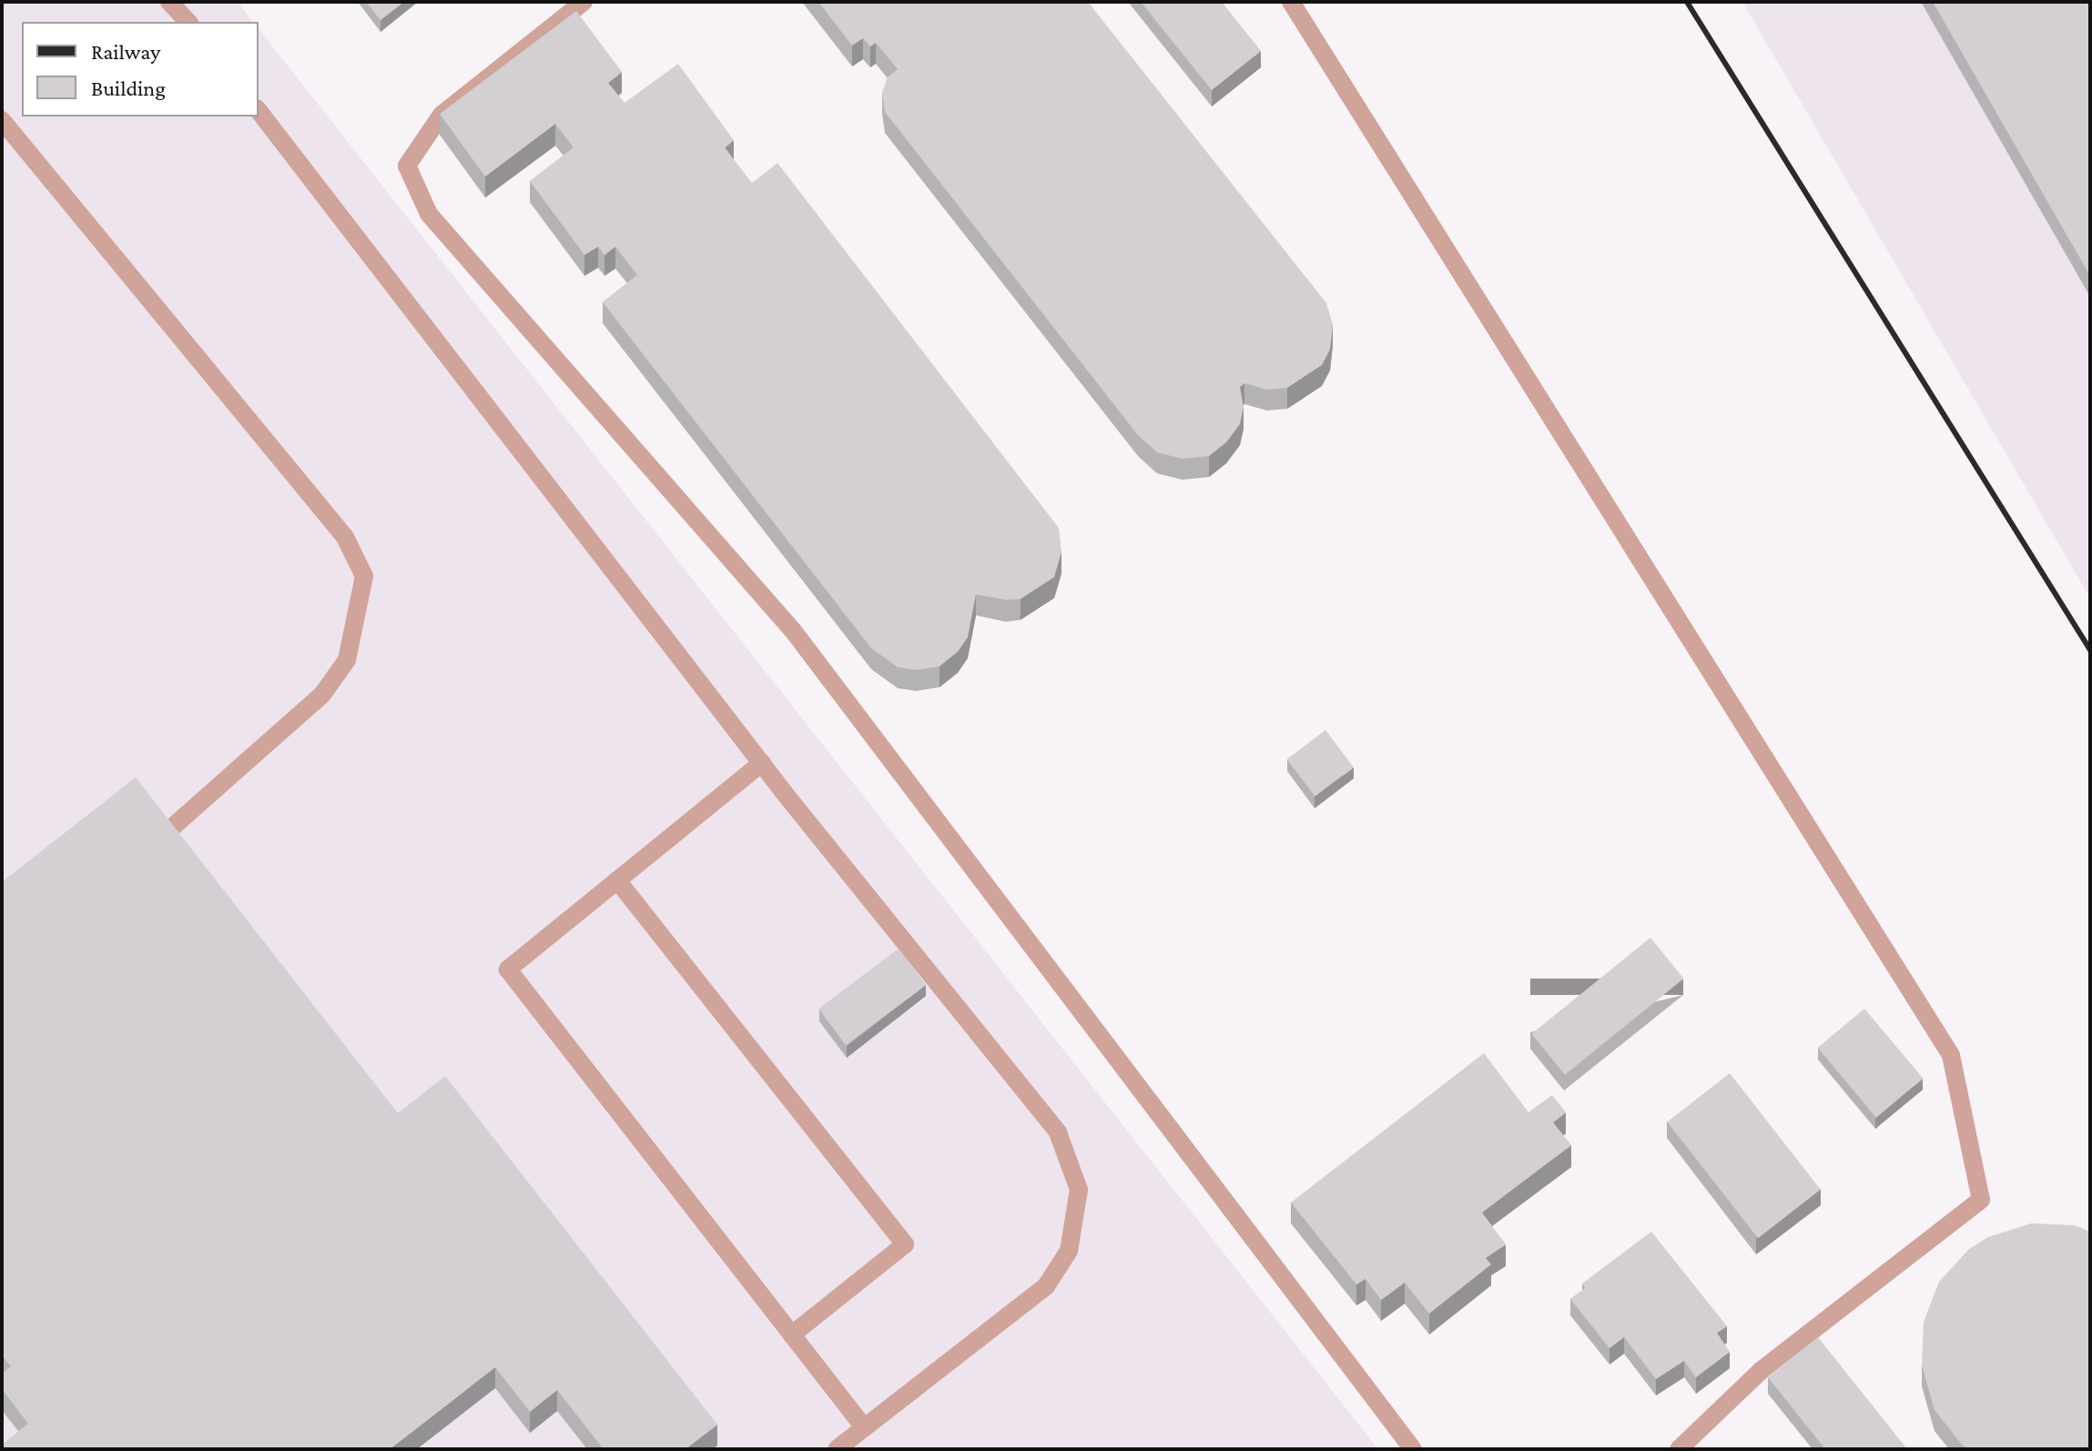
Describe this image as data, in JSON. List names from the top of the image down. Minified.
{"legend":["Railway","Building"]}
